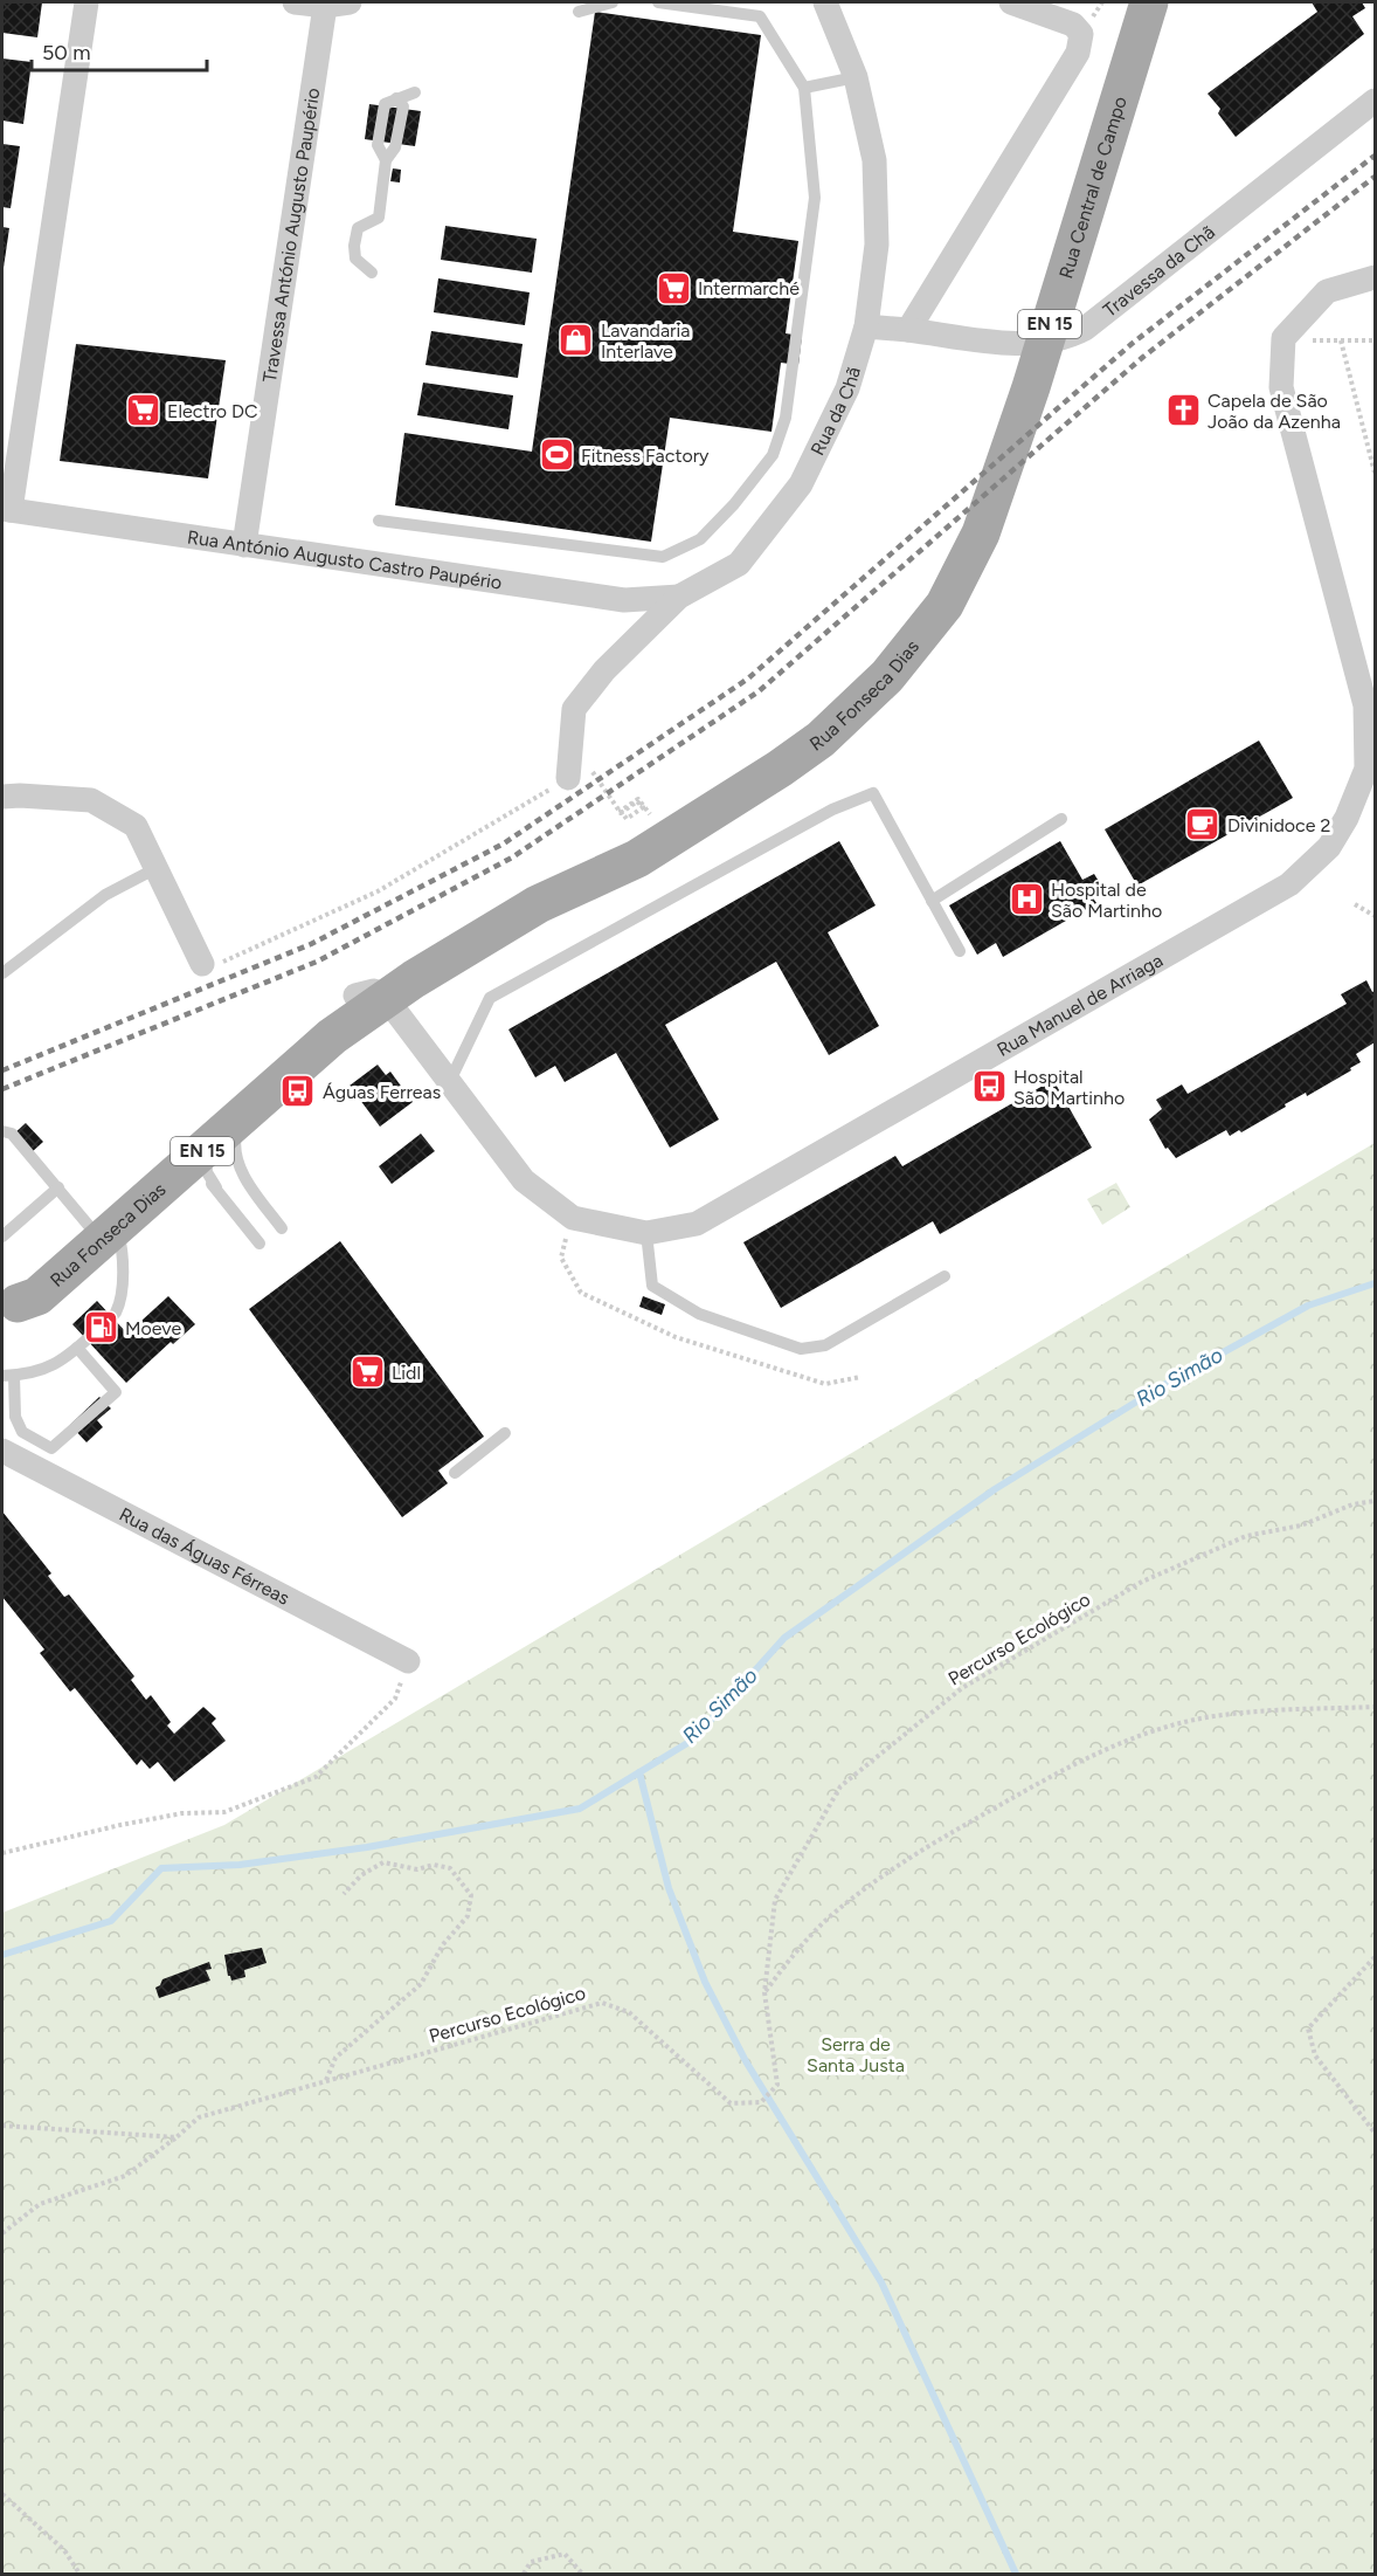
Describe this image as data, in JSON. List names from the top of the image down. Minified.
{"streets":{"main road":["Rua Central de Campo","EN 15","Rua Fonseca Dias"],"street":["Travessa António Augusto Paupério","Travessa da Chã","Rua da Chã","Rua António Augusto Castro Paupério","Rua Manuel de Arriaga","Rua das Águas Férreas"],"path":["Percurso Ecológico"]},"crossings":[["Rua Central de Campo","Rua Fonseca Dias"],["Travessa António Augusto Paupério","Rua António Augusto Castro Paupério"],["Rua da Chã","Rua António Augusto Castro Paupério"],["Rua Fonseca Dias","Rua Manuel de Arriaga"]],"water":["Rio Simão"],"parks":["Serra de Santa Justa"],"places":{"supermarket":["Intermarché","Electro DC","Lidl"],"shop":["Lavandaria Interlave"],"church":["Capela de São João da Azenha"],"sports":["Fitness Factory"],"cafe":["Divinidoce 2"],"hospital":["Hospital de São Martinho"],"bus stop":["Hospital São Martinho","Águas Ferreas"],"fuel station":["Moeve"]},"scale_bar":"50 m"}
